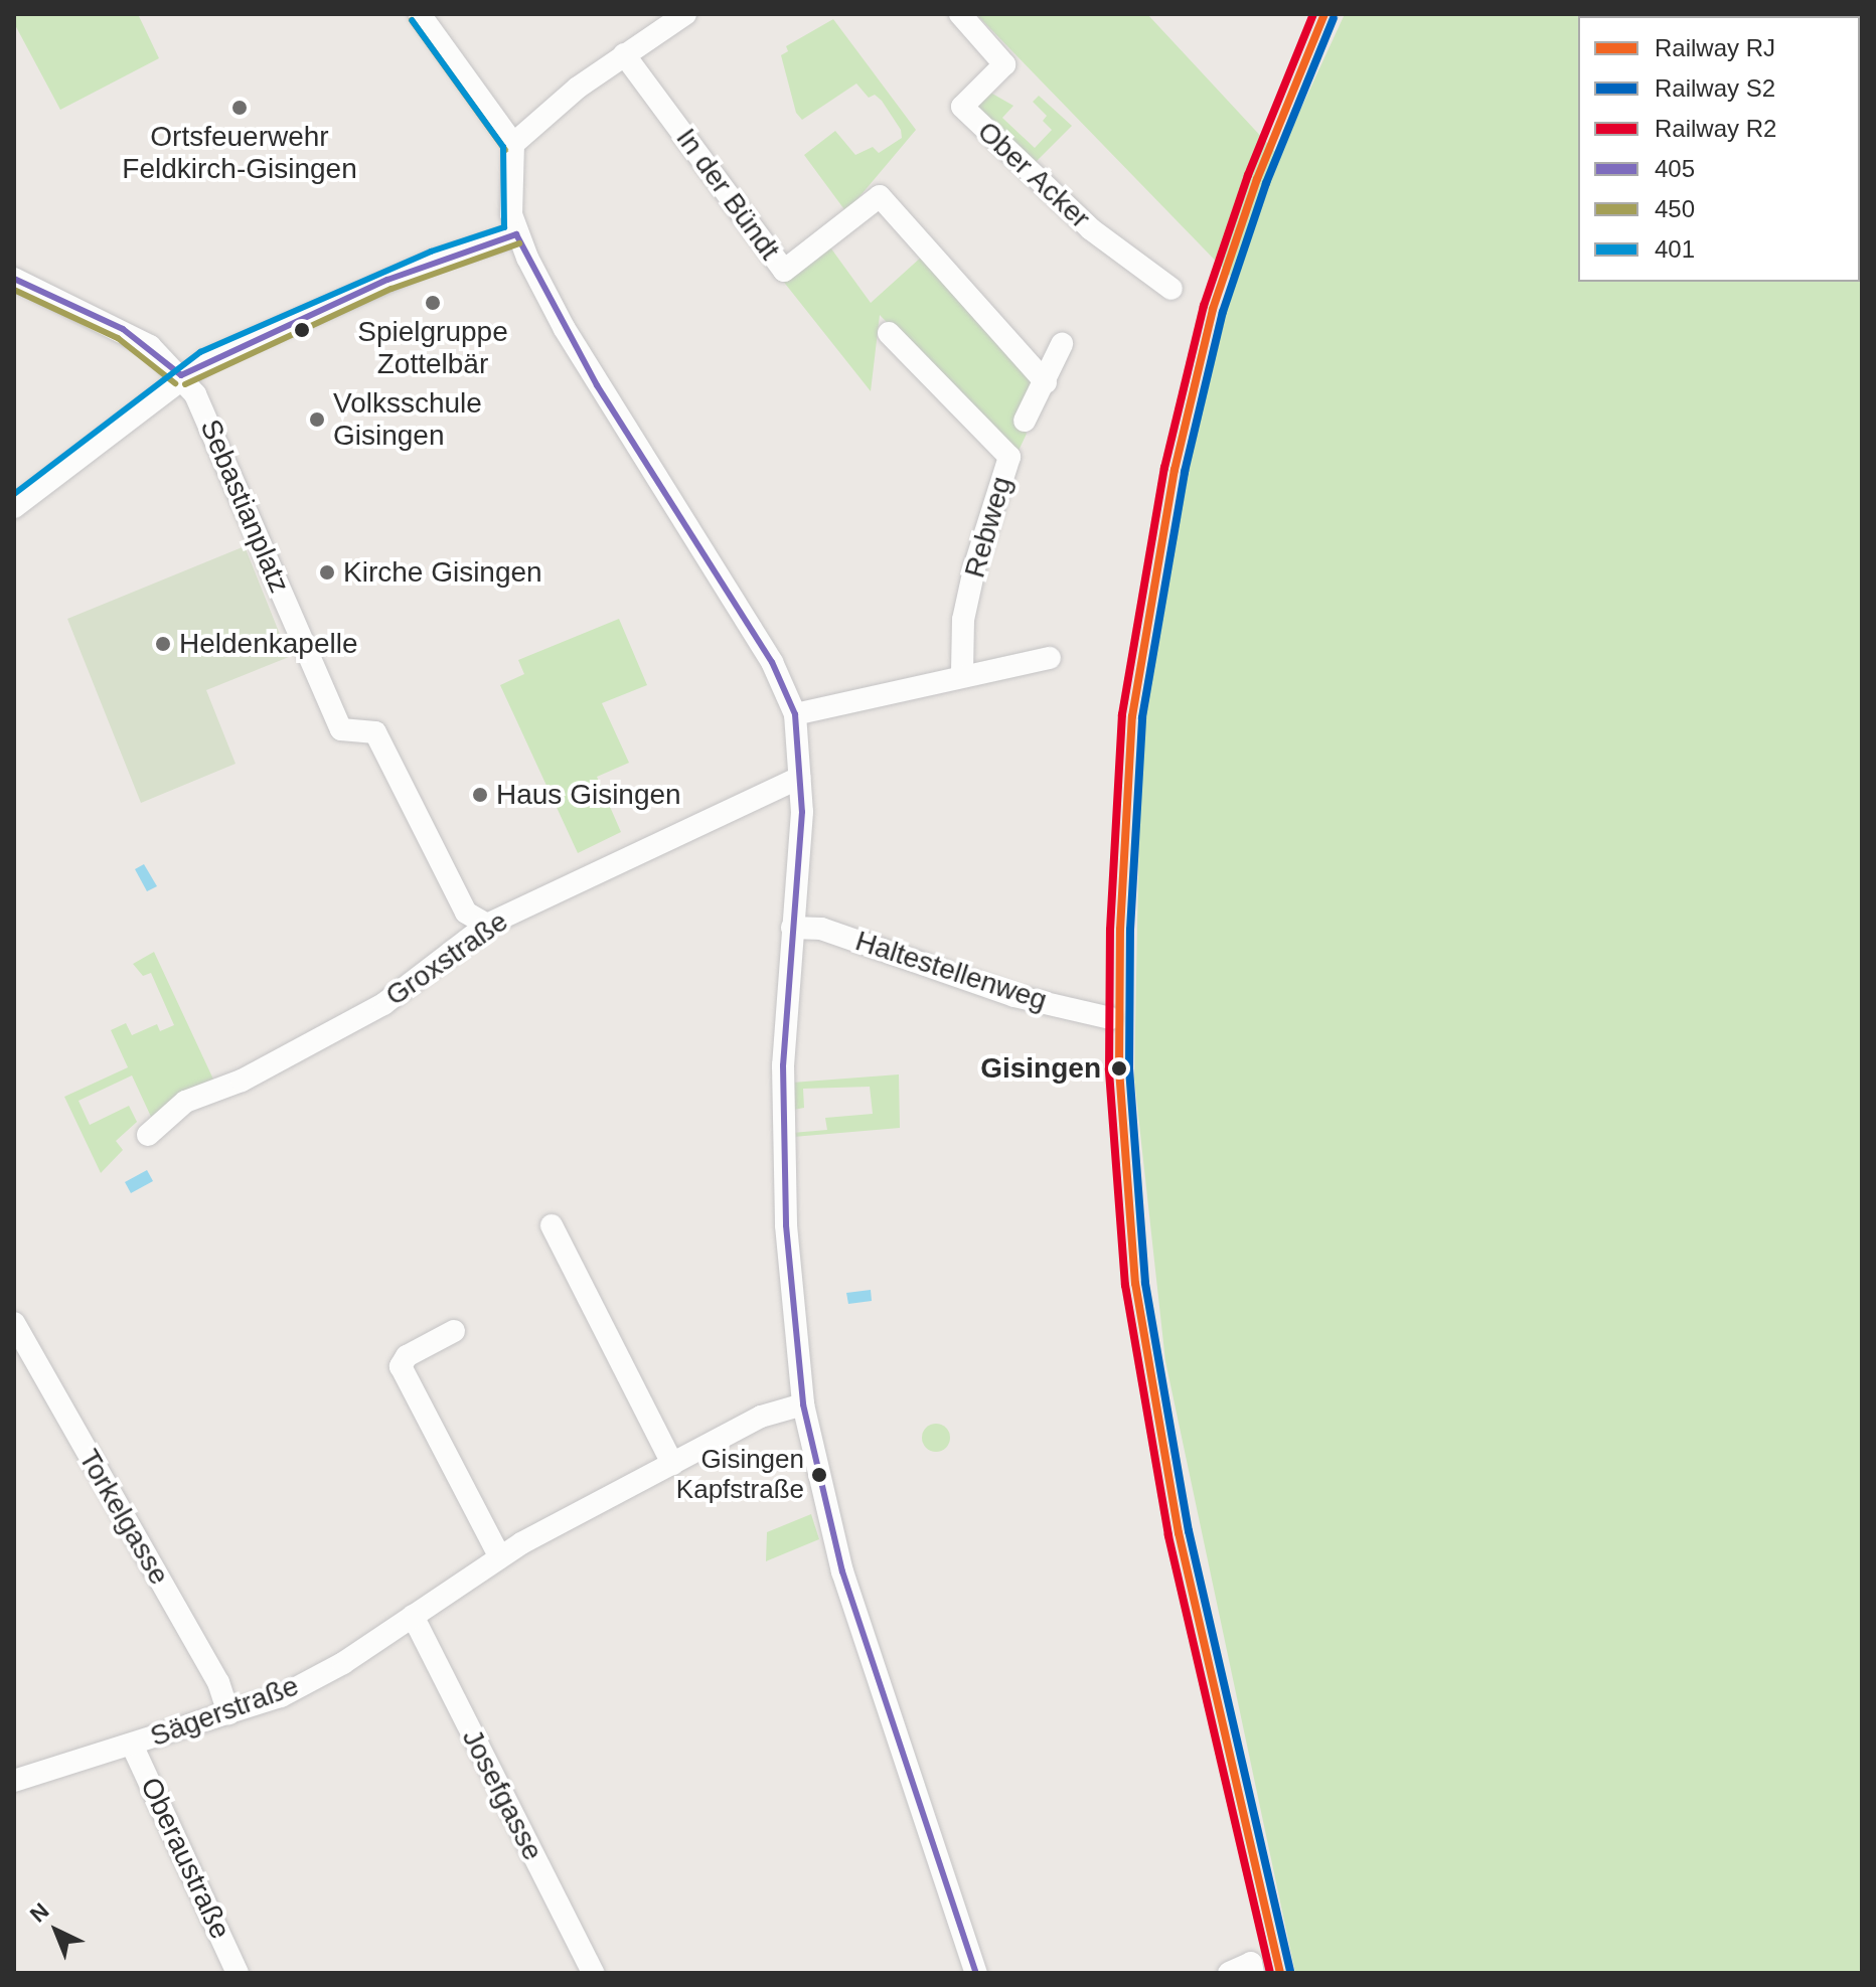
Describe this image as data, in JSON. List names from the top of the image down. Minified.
{"streets":{"street":["Ober Acker","In der Bündt","Sebastianplatz","Rebweg","Groxstraße","Haltestellenweg","Torkelgasse","Sägerstraße","Josefgasse","Oberaustraße"]},"crossings":[["Sebastianplatz","Groxstraße"],["Torkelgasse","Sägerstraße"],["Sägerstraße","Josefgasse"],["Sägerstraße","Oberaustraße"]],"places":["Ortsfeuerwehr Feldkirch-Gisingen","Spielgruppe Zottelbär","Volksschule Gisingen","Kirche Gisingen","Heldenkapelle","Haus Gisingen","Gisingen","Gisingen Kapfstraße"],"lines":["rail line RJ","rail line R2","rail line S2","transit line 450","transit line 401","transit line 405"],"legend":["Railway RJ","Railway S2","Railway R2","405","450","401"],"north":"top left"}
